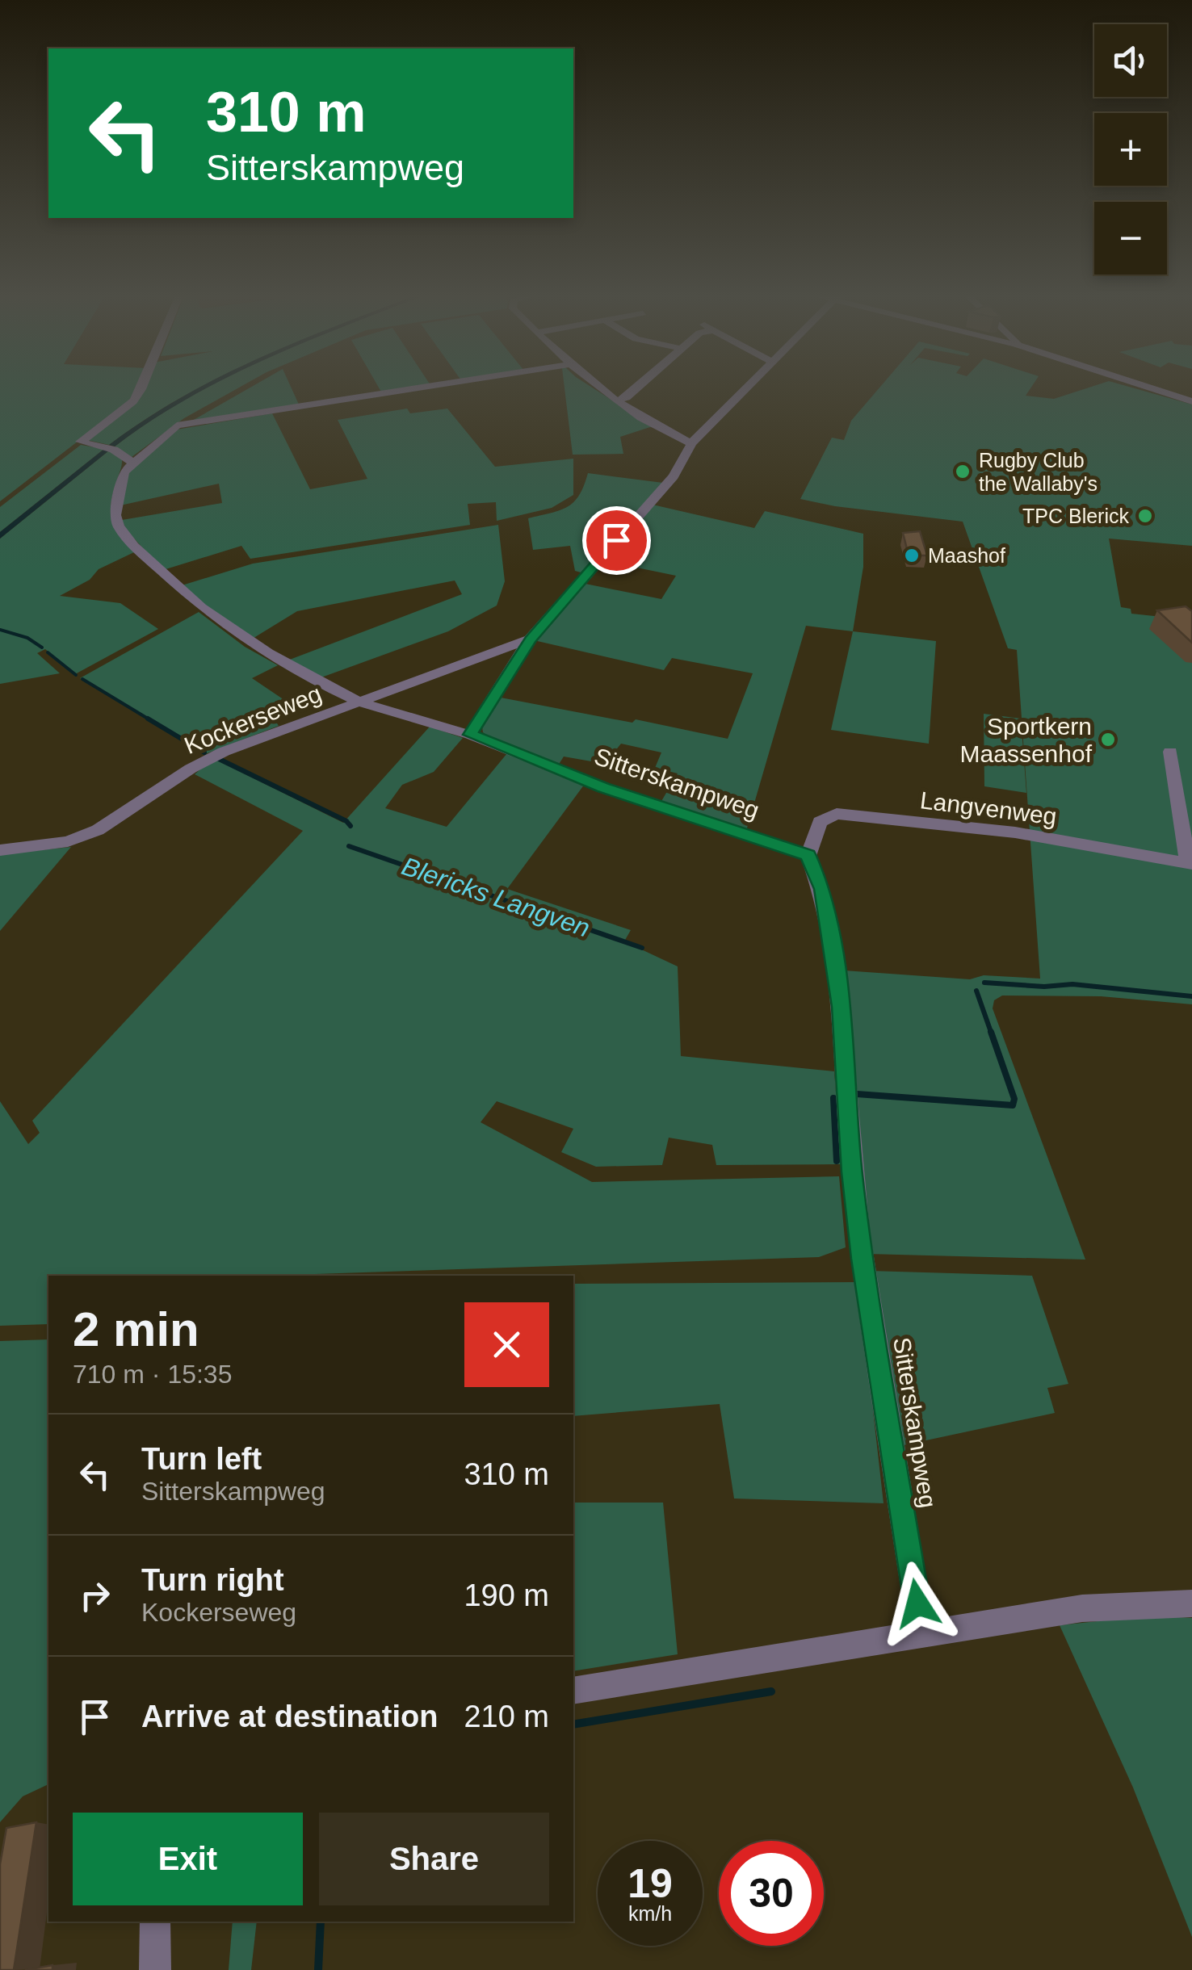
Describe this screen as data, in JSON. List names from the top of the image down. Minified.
{"streets":{"street":["Kockerseweg","Sitterskampweg","Langvenweg"]},"crossings":[["Kockerseweg","Sitterskampweg"],["Sitterskampweg","Langvenweg"]],"water":["Blericks Langven"],"places":["Rugby Club the Wallaby's","TPC Blerick","Maashof","Sportkern Maassenhof"],"page":{"map_buttons":["+","−"],"turn":["310 m","Sitterskampweg"],"heading":["2 min","710 m · 15:35"],"list":[{"name":"Turn left","note":"Sitterskampweg","value":"310 m"},{"name":"Turn right","note":"Kockerseweg","value":"190 m"},{"name":"Arrive at destination","value":"210 m"}],"buttons":["Exit","Share"],"speed":"19 km/h","limit":"30"}}
